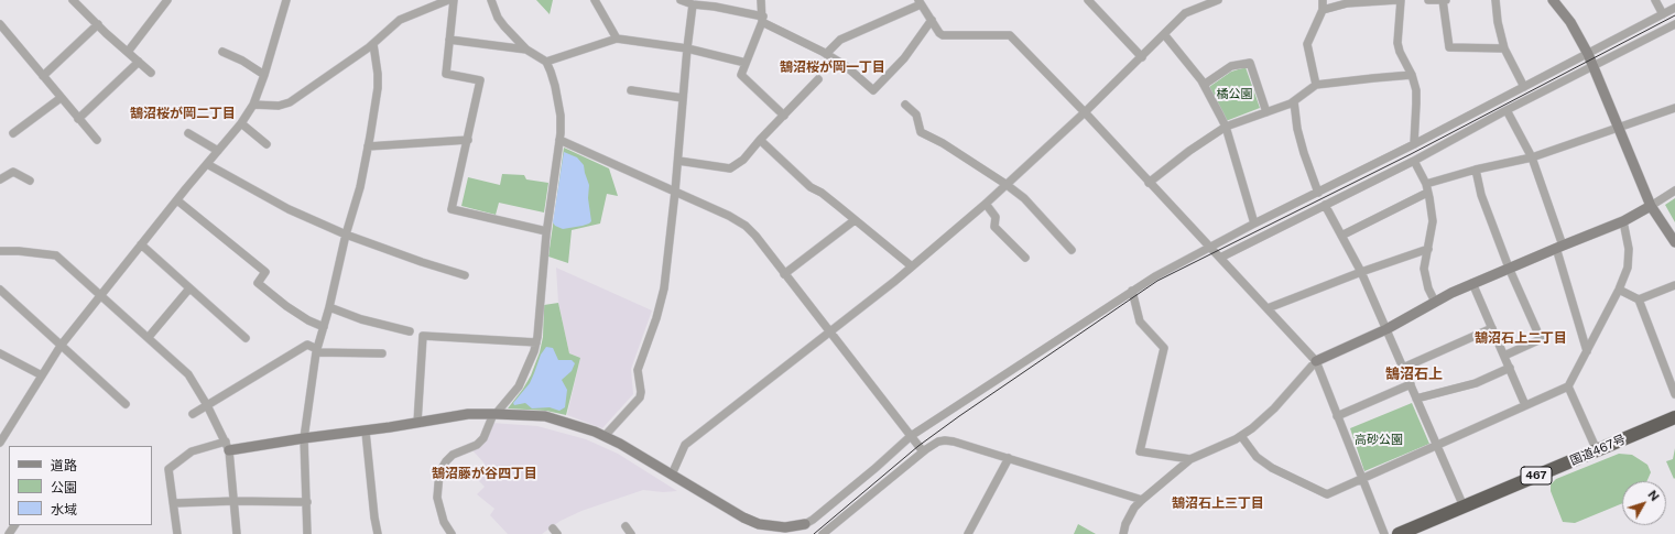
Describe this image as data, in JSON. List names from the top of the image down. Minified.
{"streets":{"highway":["国道467号","467"]},"districts":["鵠沼桜が岡一丁目","鵠沼桜が岡二丁目","鵠沼石上二丁目","鵠沼石上","鵠沼藤が谷四丁目","鵠沼石上三丁目"],"parks":["橘公園","高砂公園"],"legend":["道路","公園","水域"],"north":"top right"}
